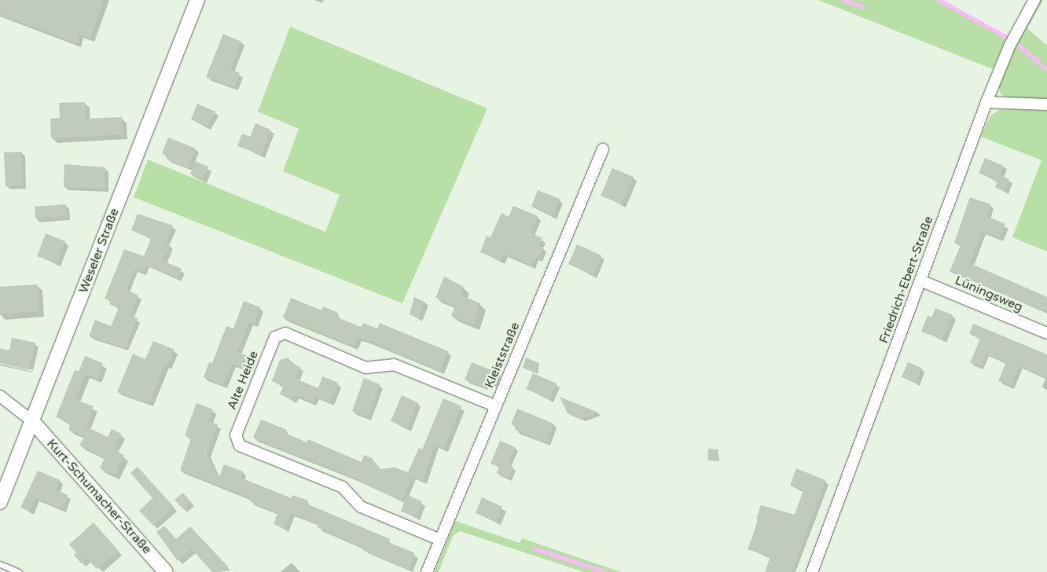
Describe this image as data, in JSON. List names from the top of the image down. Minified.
{"streets":{"street":["Weseler Straße","Friedrich-Ebert-Straße","Lüningsweg","Kleiststraße","Alte Heide","Kurt-Schumacher-Straße"]},"crossings":[["Weseler Straße","Kurt-Schumacher-Straße"],["Friedrich-Ebert-Straße","Lüningsweg"],["Kleiststraße","Alte Heide"]]}
